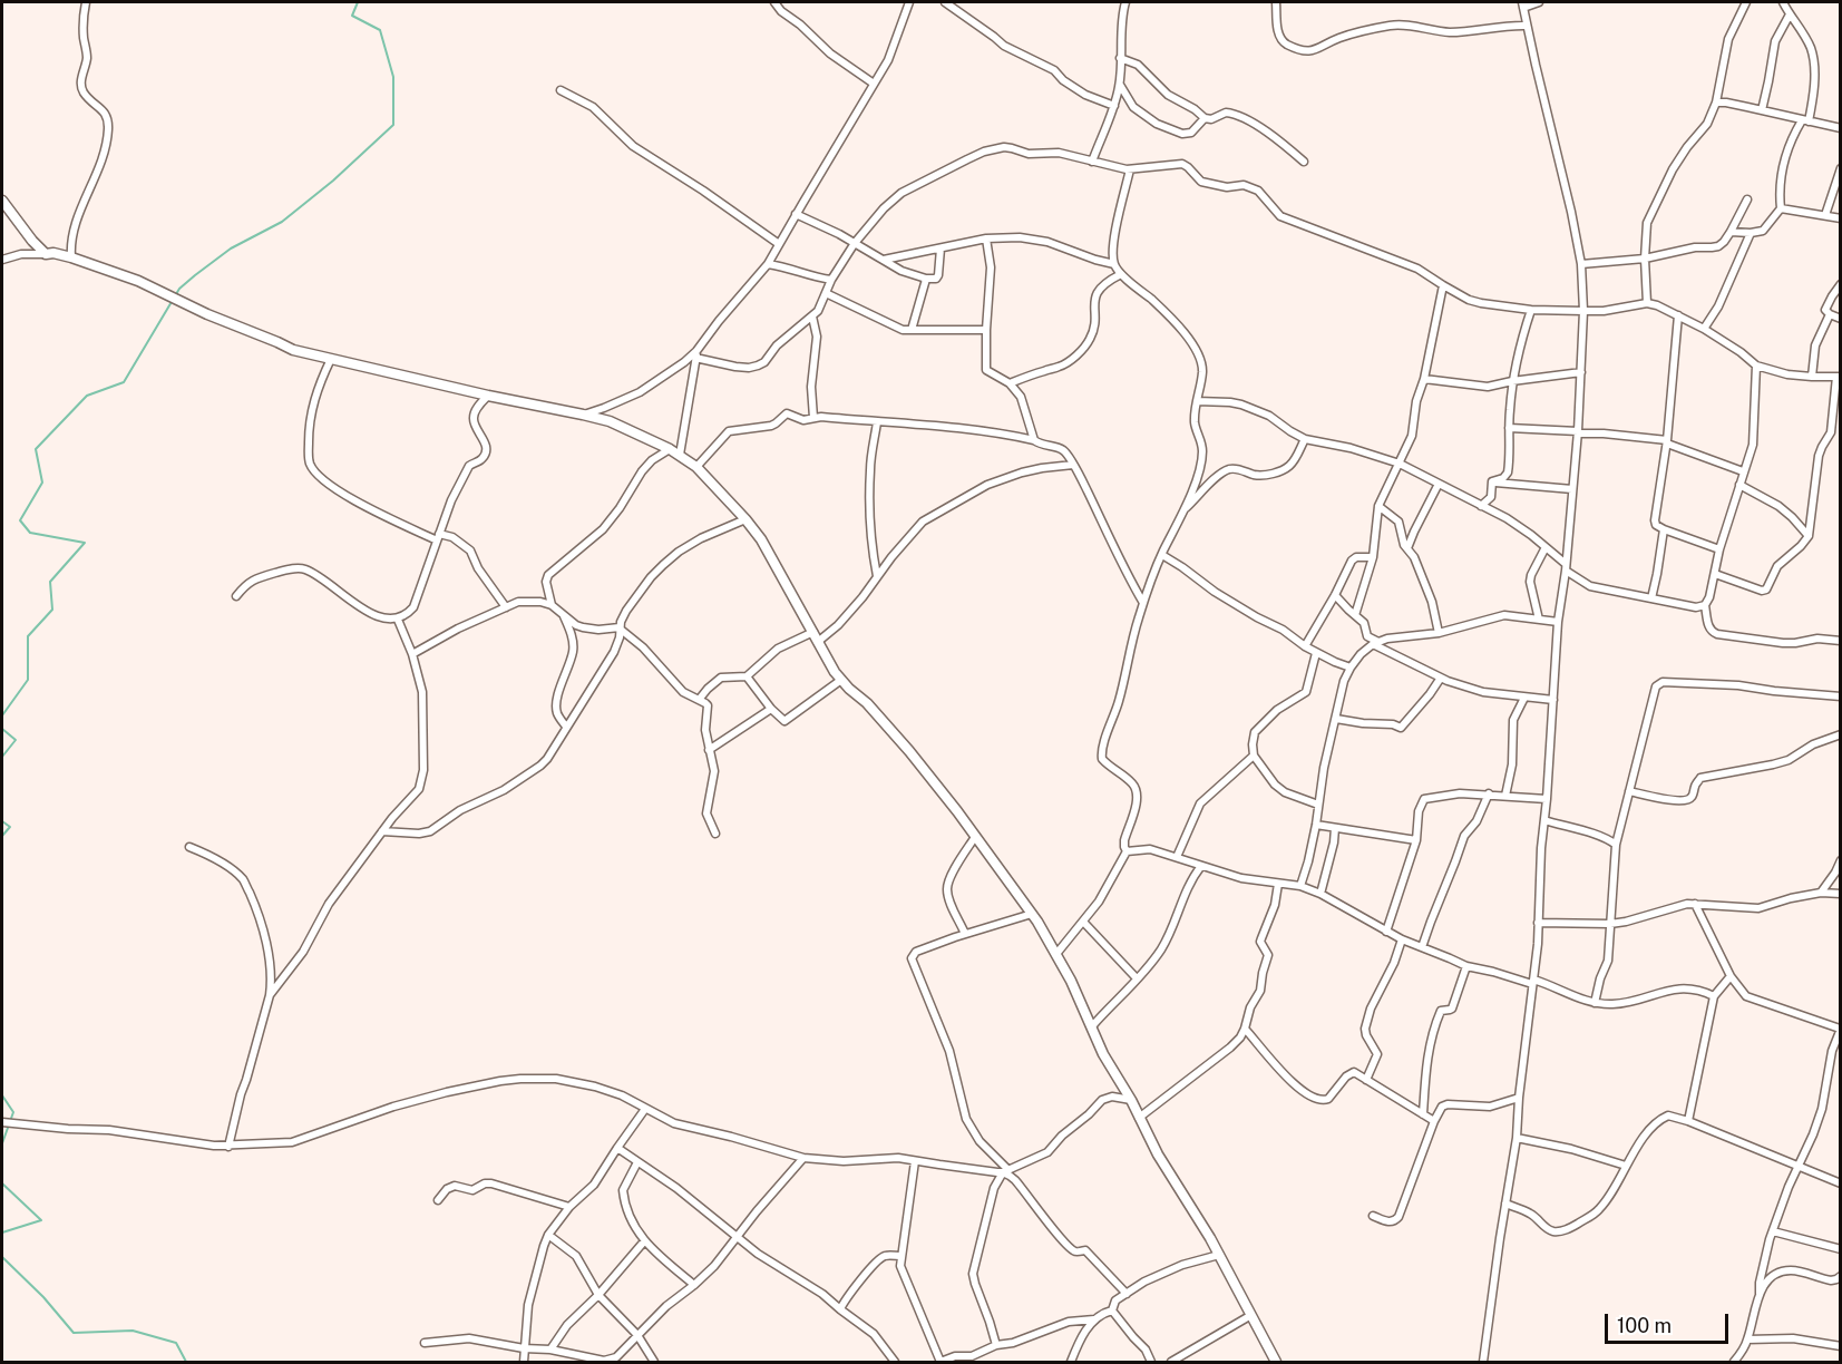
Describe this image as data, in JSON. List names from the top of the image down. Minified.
{"scale_bar":"100 m"}
